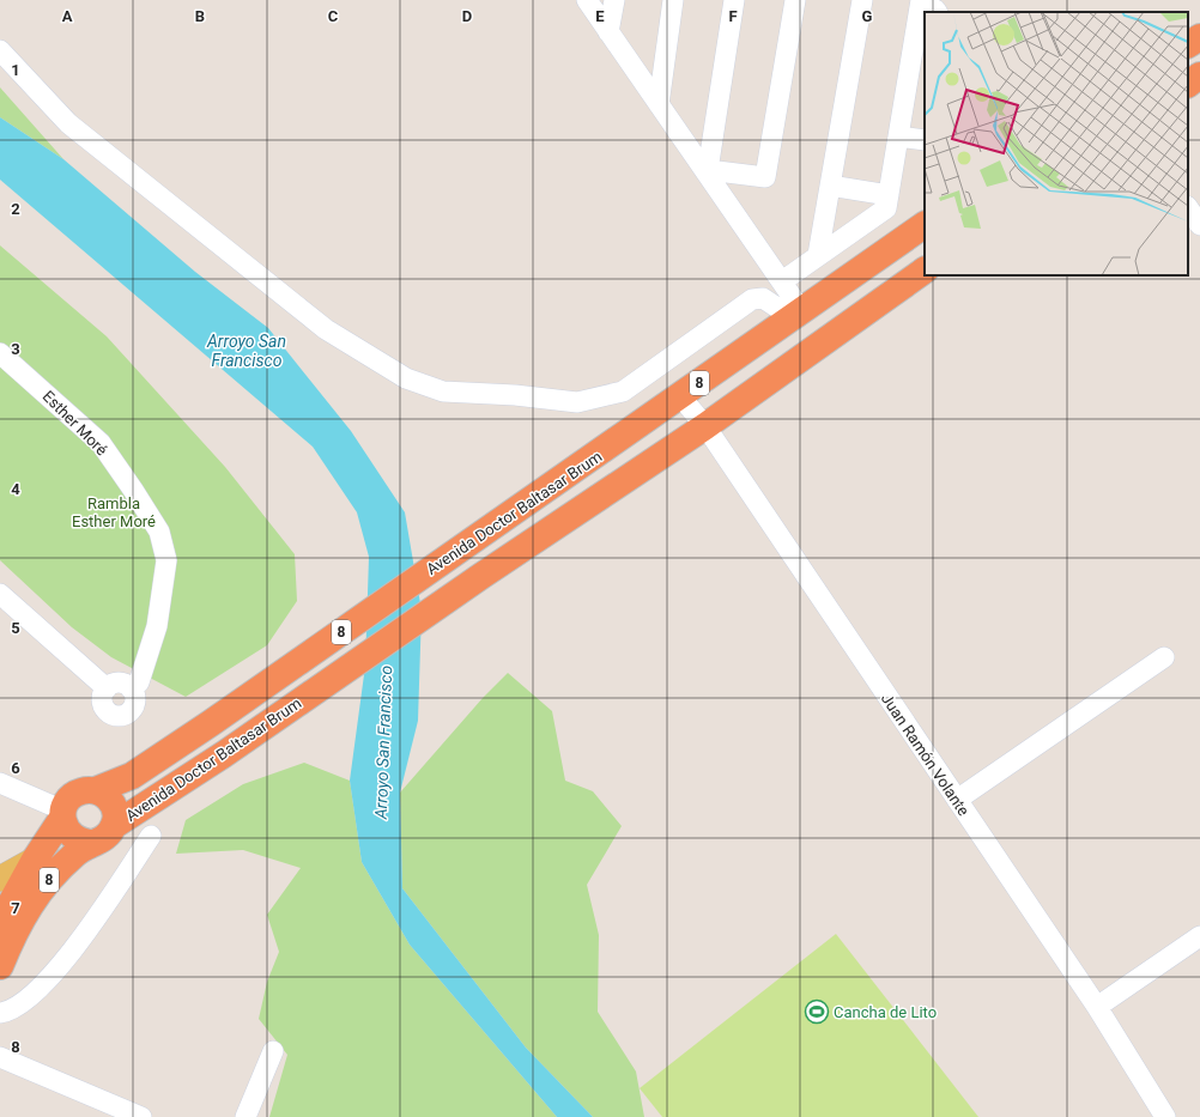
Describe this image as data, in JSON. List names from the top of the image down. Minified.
{"streets":{"highway":["8","Avenida Doctor Baltasar Brum"],"street":["Esther Moré","Juan Ramón Volante"]},"crossings":[["8","Avenida Doctor Baltasar Brum"],["Avenida Doctor Baltasar Brum","Juan Ramón Volante"]],"water":["Arroyo San Francisco"],"parks":["Rambla Esther Moré"],"places":{"sports":["Cancha de Lito"]},"grid":{"columns":["A","B","C","D","E","F","G"],"rows":["1","2","3","4","5","6","7","8"]}}
